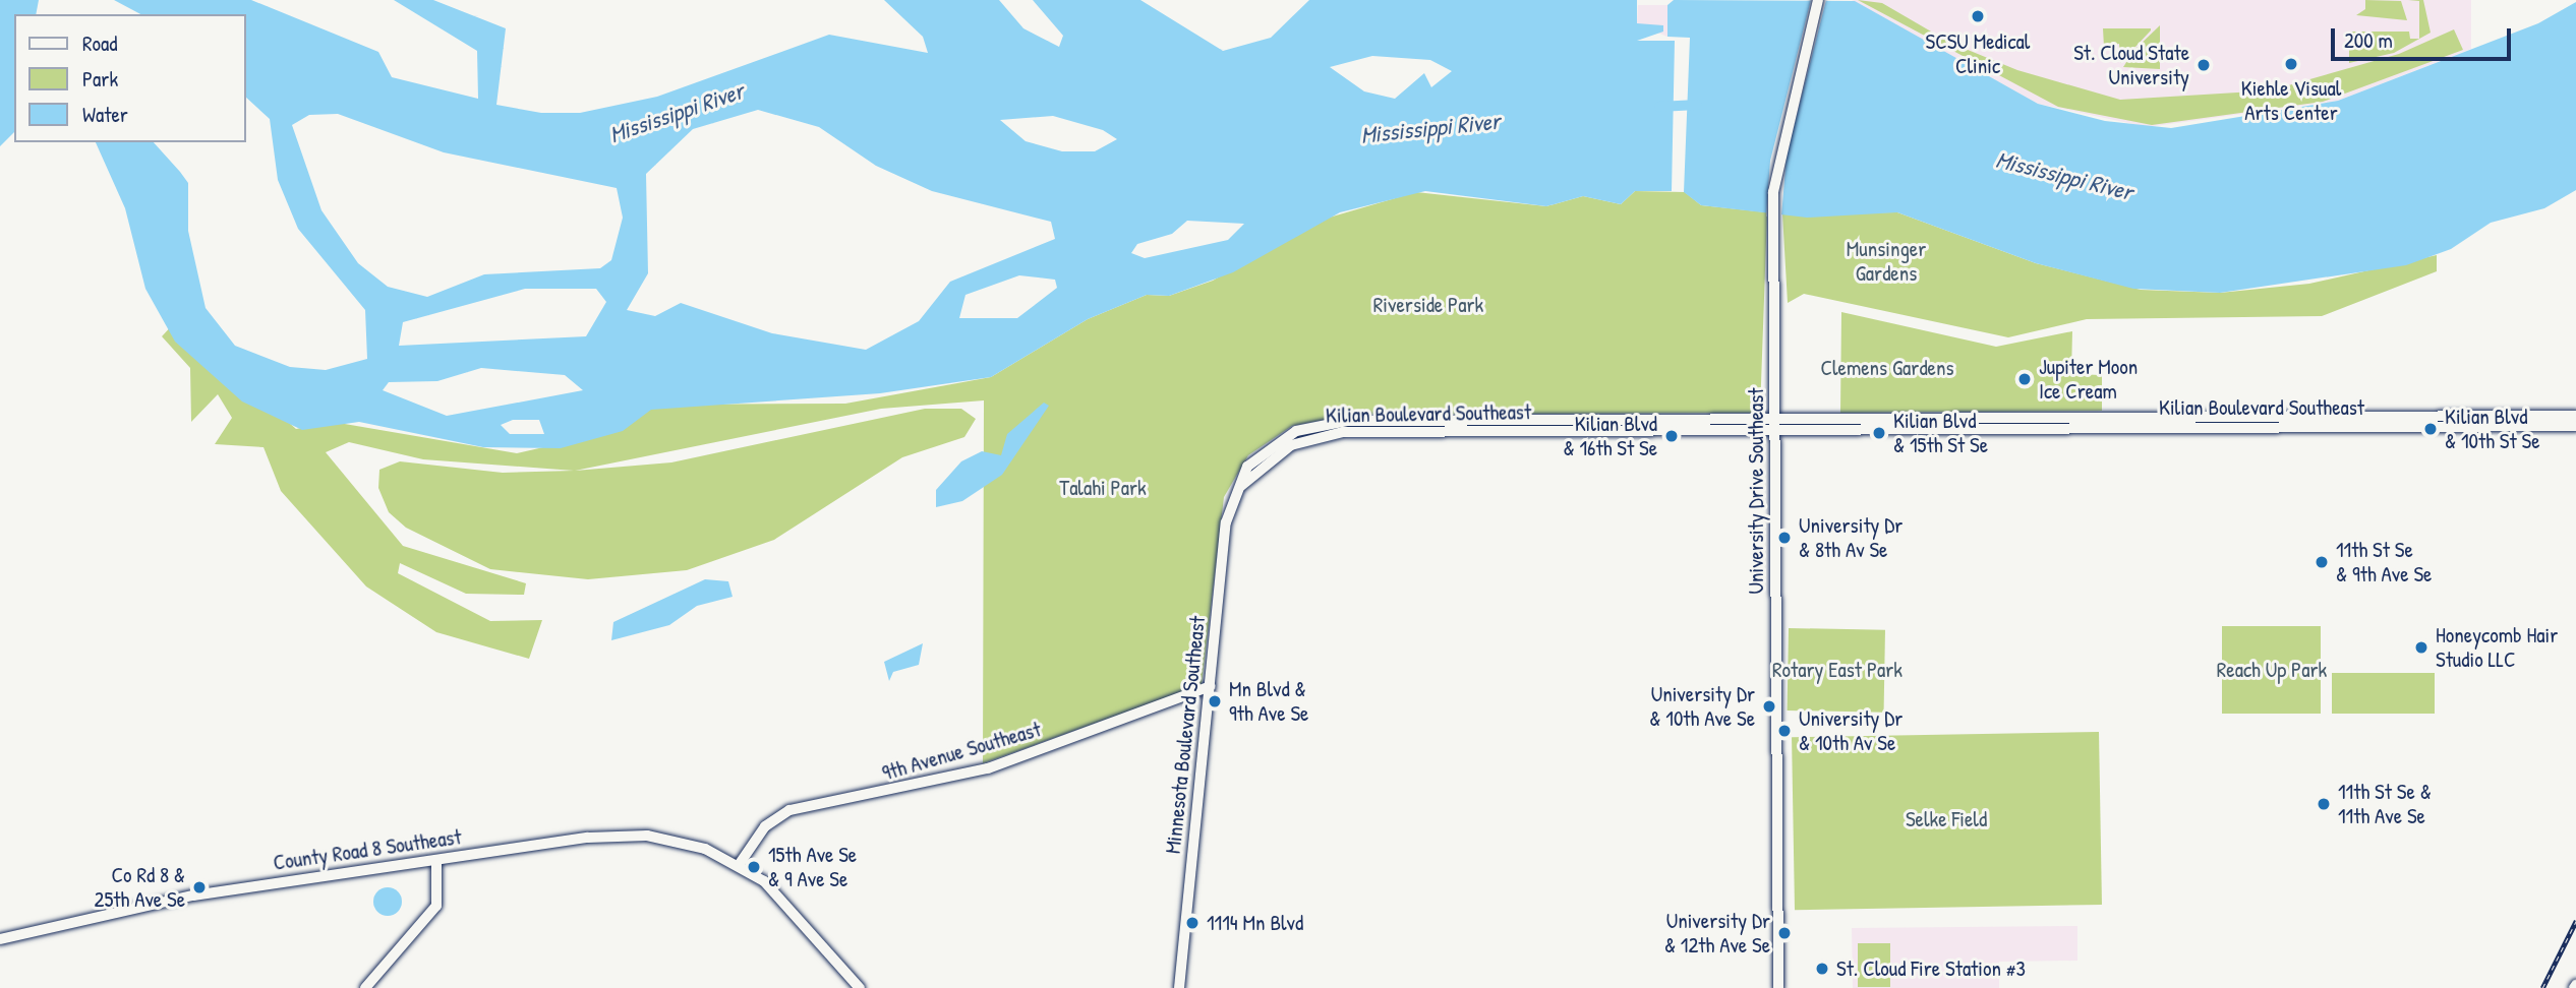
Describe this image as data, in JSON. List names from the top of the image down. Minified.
{"streets":{"street":["Kilian Boulevard Southeast","University Drive Southeast","Minnesota Boulevard Southeast","9th Avenue Southeast","County Road 8 Southeast"]},"crossings":[["Kilian Boulevard Southeast","University Drive Southeast"],["Kilian Boulevard Southeast","Minnesota Boulevard Southeast"],["Minnesota Boulevard Southeast","9th Avenue Southeast"],["9th Avenue Southeast","County Road 8 Southeast"]],"water":["Mississippi River"],"parks":["Munsinger Gardens","Riverside Park","Clemens Gardens","Talahi Park","Rotary East Park","Reach Up Park","Selke Field"],"places":["SCSU Medical Clinic","Kiehle Visual Arts Center","St. Cloud State University","Jupiter Moon Ice Cream","Kilian Blvd & 10th St Se","Kilian Blvd & 15th St Se","Kilian Blvd & 16th St Se","University Dr & 8th Av Se","11th St Se & 9th Ave Se","Honeycomb Hair Studio LLC","Mn Blvd & 9th Ave Se","University Dr & 10th Ave Se","University Dr & 10th Av Se","11th St Se & 11th Ave Se","15th Ave Se & 9 Ave Se","Co Rd 8 & 25th Ave Se","1114 Mn Blvd","University Dr & 12th Ave Se","St. Cloud Fire Station #3"],"legend":["Road","Park","Water"],"scale_bar":"200 m"}
